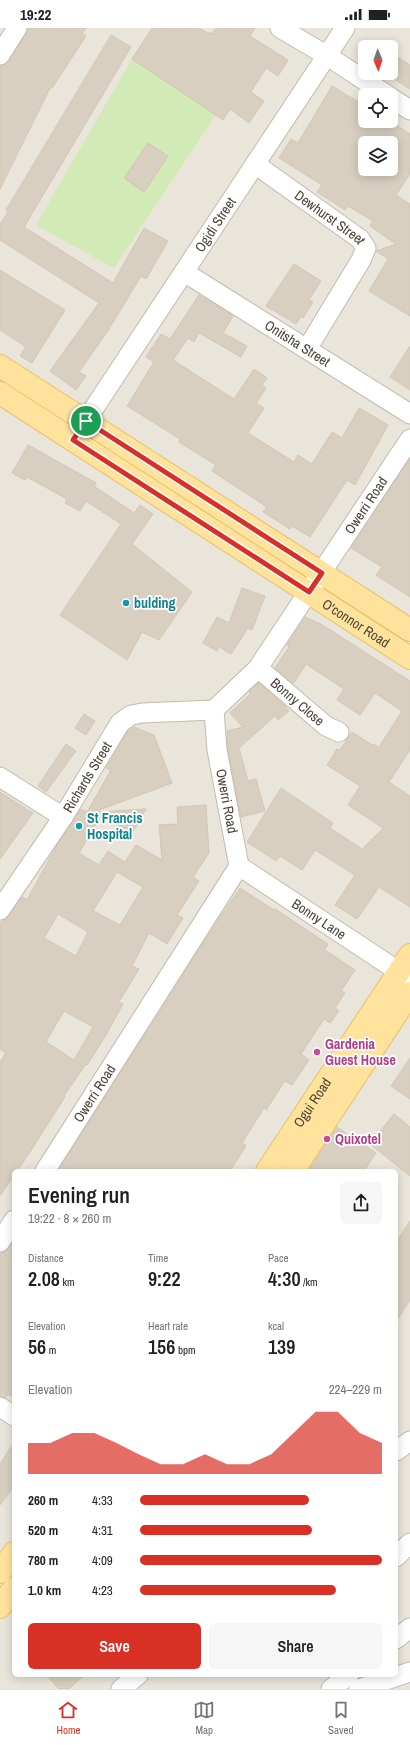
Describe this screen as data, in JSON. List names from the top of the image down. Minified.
{"streets":{"main road":["O'connor Road","Ogui Road"],"street":["Dewhurst Street","Ogidi Street","Onitsha Street","Owerri Road","Bonny Close","Richards Street","Bonny Lane"]},"crossings":[["Dewhurst Street","Ogidi Street"],["Dewhurst Street","Onitsha Street"],["Ogidi Street","Onitsha Street"],["Ogidi Street","O'connor Road"],["Owerri Road","O'connor Road"],["Owerri Road","Bonny Close"],["Owerri Road","Richards Street"],["Owerri Road","Bonny Lane"],["Bonny Lane","Ogui Road"]],"places":["bulding","St Francis Hospital","Gardenia Guest House","Quixotel"],"north":"bottom","page":{"status":"19:22","heading":["Evening run","19:22 · 8 × 260 m"],"stats":[["Distance","2.08 km"],["Time","9:22"],["Pace","4:30 /km"],["Elevation","56 m"],["Heart rate","156 bpm"],["kcal","139"]],"chart":["Elevation","224–229 m"],"list":[{"name":"260 m","note":"4:33"},{"name":"520 m","note":"4:31"},{"name":"780 m","note":"4:09"},{"name":"1.0 km","note":"4:23"}],"buttons":["Save","Share"],"tabs":["Home","Map","Saved"]}}
